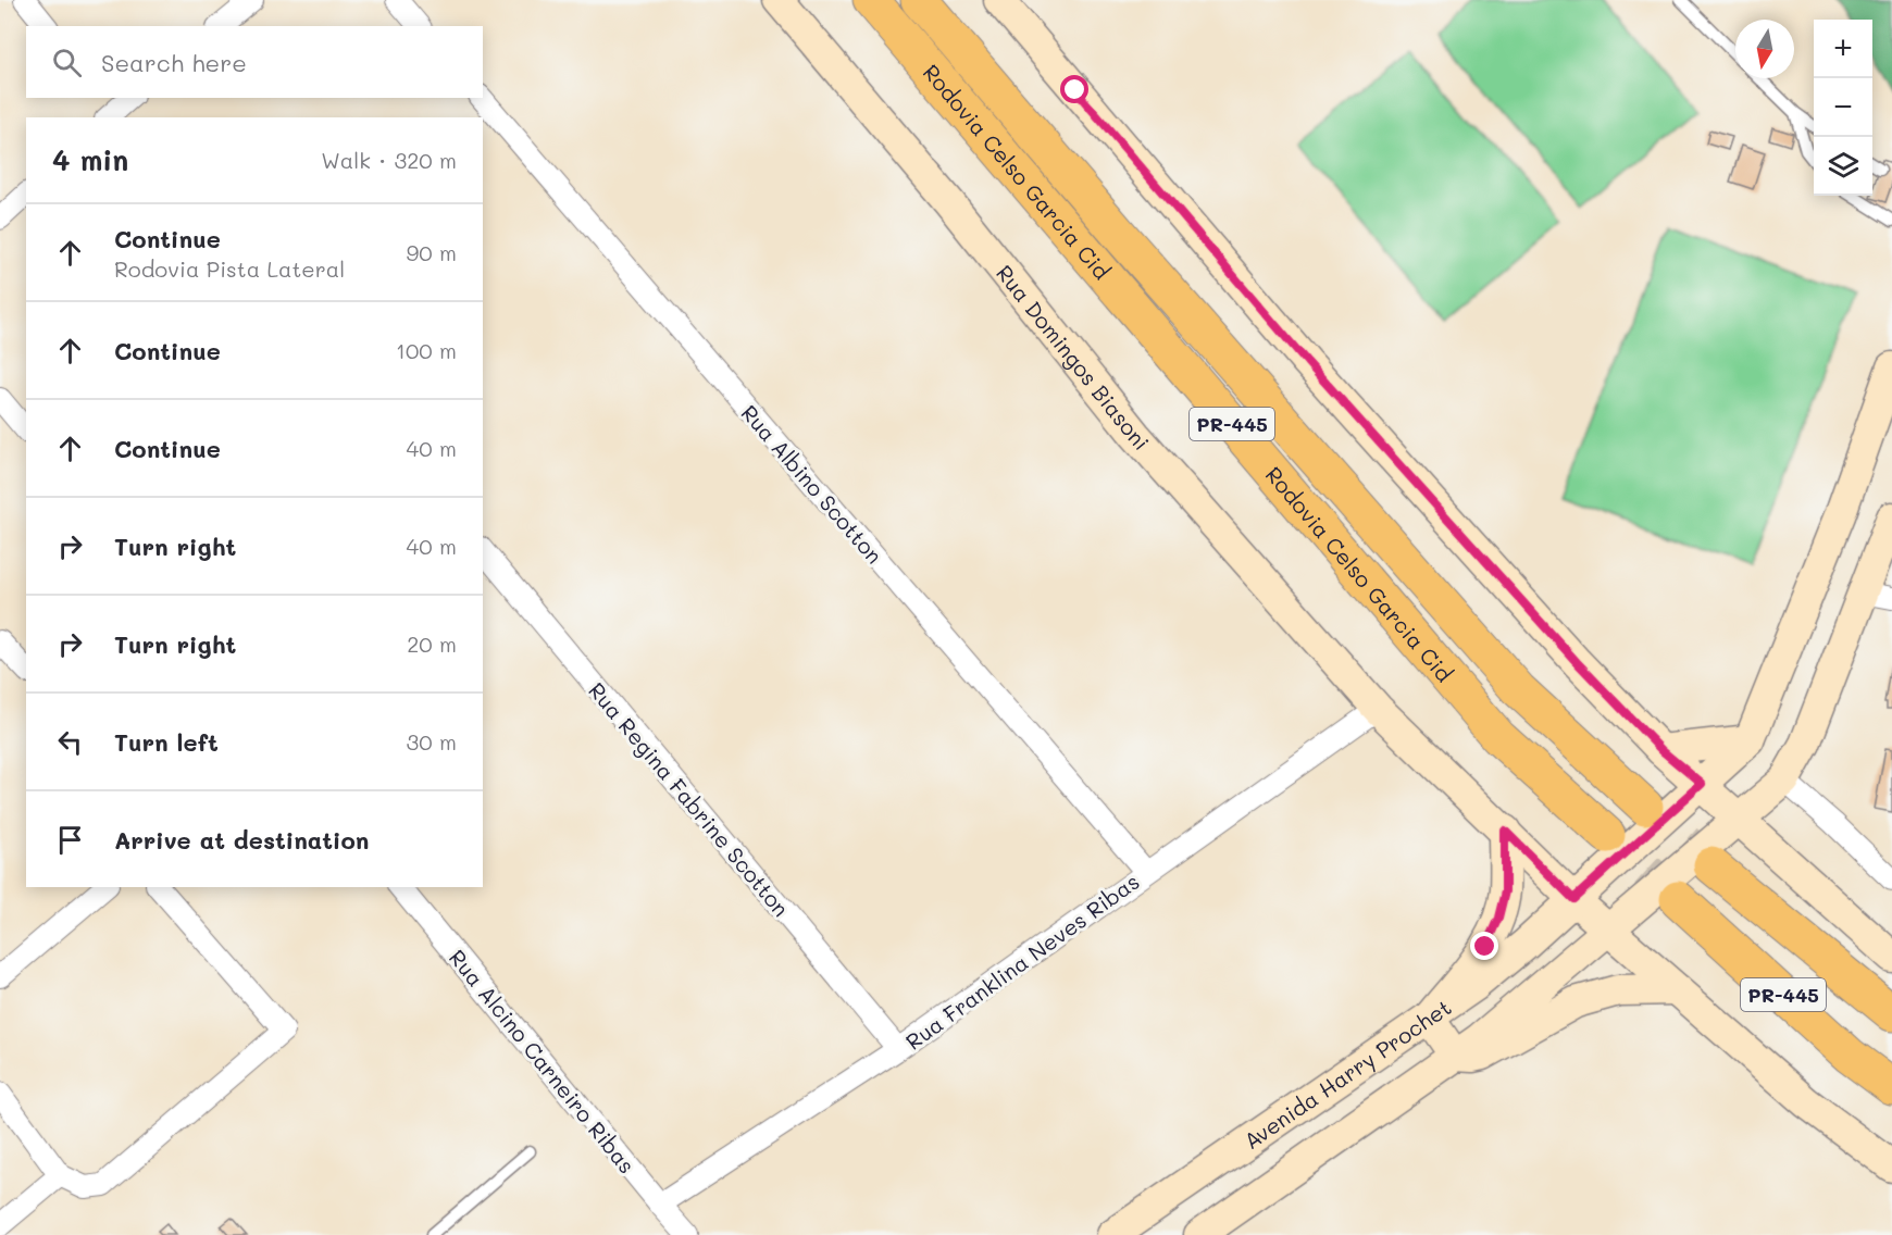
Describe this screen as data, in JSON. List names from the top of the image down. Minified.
{"streets":{"highway":["Rodovia Celso Garcia Cid","PR-445"],"main road":["Rua Domingos Biasoni","Avenida Harry Prochet"],"street":["Rua Albino Scotton","Rua Regina Fabrine Scotton","Rua Franklina Neves Ribas","Rua Alcino Carneiro Ribas"]},"crossings":[["Rua Domingos Biasoni","PR-445"],["Rua Domingos Biasoni","Rua Franklina Neves Ribas"],["PR-445","Rua Franklina Neves Ribas"],["PR-445","Avenida Harry Prochet"],["Rua Albino Scotton","Rua Franklina Neves Ribas"],["Rua Regina Fabrine Scotton","Rua Franklina Neves Ribas"],["Rua Franklina Neves Ribas","Rua Alcino Carneiro Ribas"]],"north":"bottom","page":{"map_buttons":["+","−"],"search":"Search here","heading":["4 min","Walk · 320 m"],"list":[["Continue","Rodovia Pista Lateral","90 m"],["Continue","100 m"],["Continue","40 m"],["Turn right","40 m"],["Turn right","20 m"],["Turn left","30 m"],"Arrive at destination"]}}
